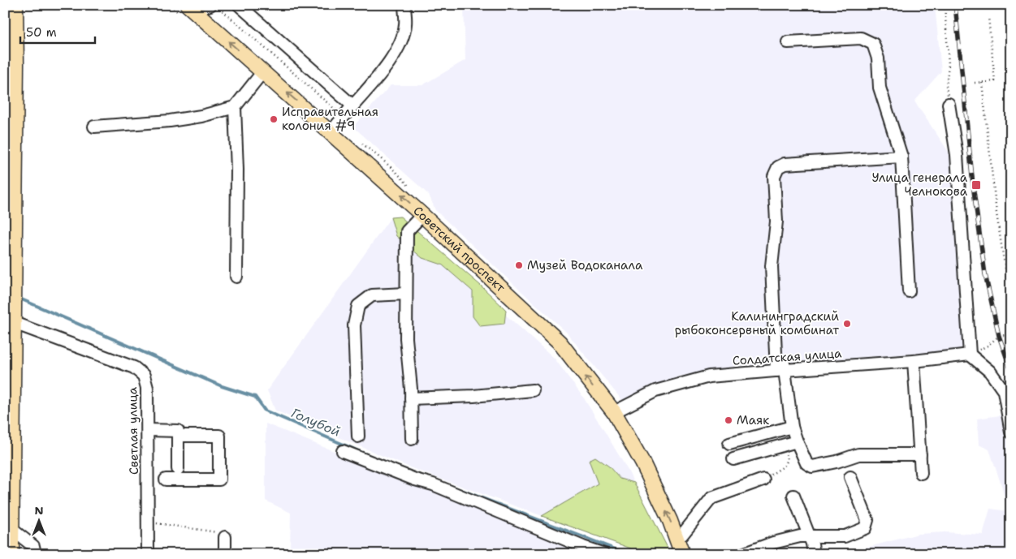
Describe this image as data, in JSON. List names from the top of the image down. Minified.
{"streets":{"main road":["Советский проспект"],"street":["Солдатская улица","Светлая улица"]},"crossings":[["Советский проспект","Солдатская улица"]],"one_way":["Советский проспект"],"water":["Голубой"],"places":{"other":["Исправительная колония #9","Музей Водоканала","Калининградский рыбоконсервный комбинат","Маяк"],"transit":["Улица генерала Челнокова"]},"scale_bar":"50 m","north":"top"}
